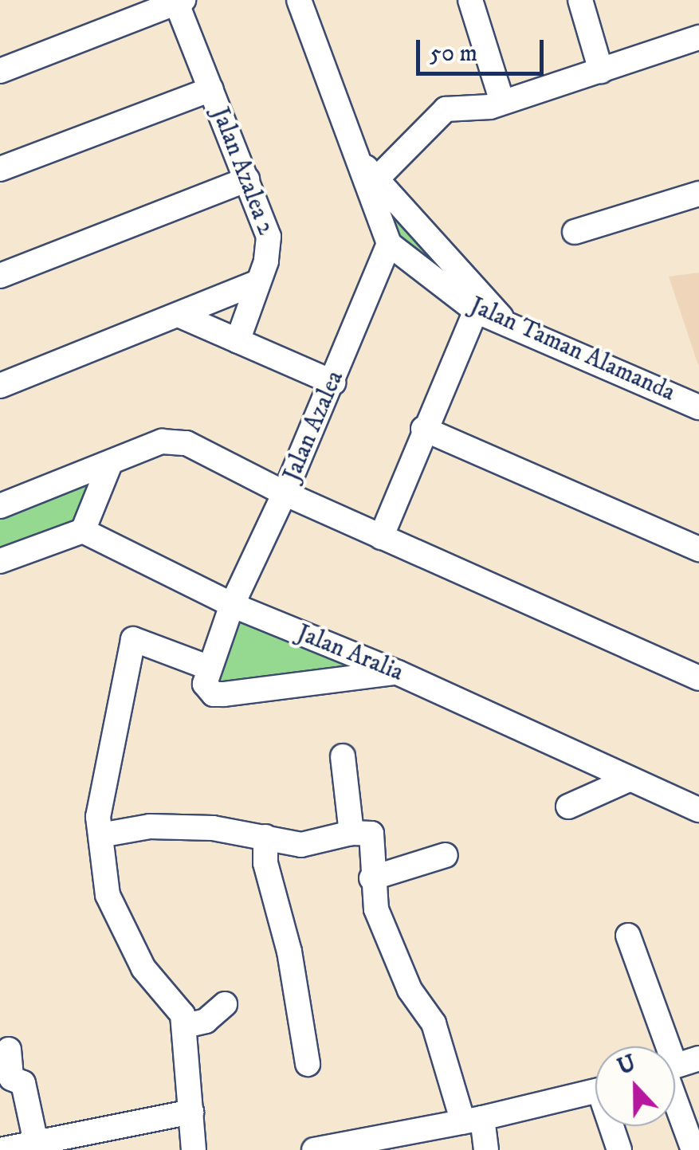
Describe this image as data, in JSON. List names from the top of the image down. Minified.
{"streets":{"street":["Jalan Azalea 2","Jalan Taman Alamanda","Jalan Azalea","Jalan Aralia"]},"crossings":[["Jalan Taman Alamanda","Jalan Azalea"],["Jalan Azalea","Jalan Aralia"]],"scale_bar":"50 m","north":"top"}
